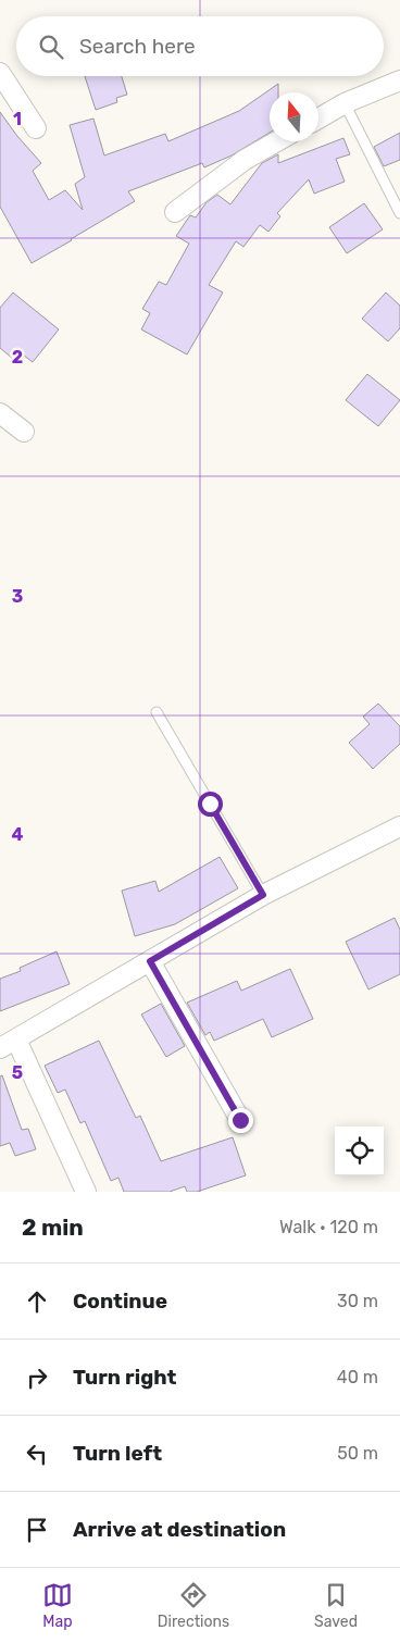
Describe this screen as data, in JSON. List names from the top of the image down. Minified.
{"north":"top","page":{"search":"Search here","heading":["2 min","Walk · 120 m"],"list":[["Continue","30 m"],["Turn right","40 m"],["Turn left","50 m"],"Arrive at destination"],"nav":["Map","Directions","Saved"]},"grid":{"rows":["1","2","3","4","5"]}}
